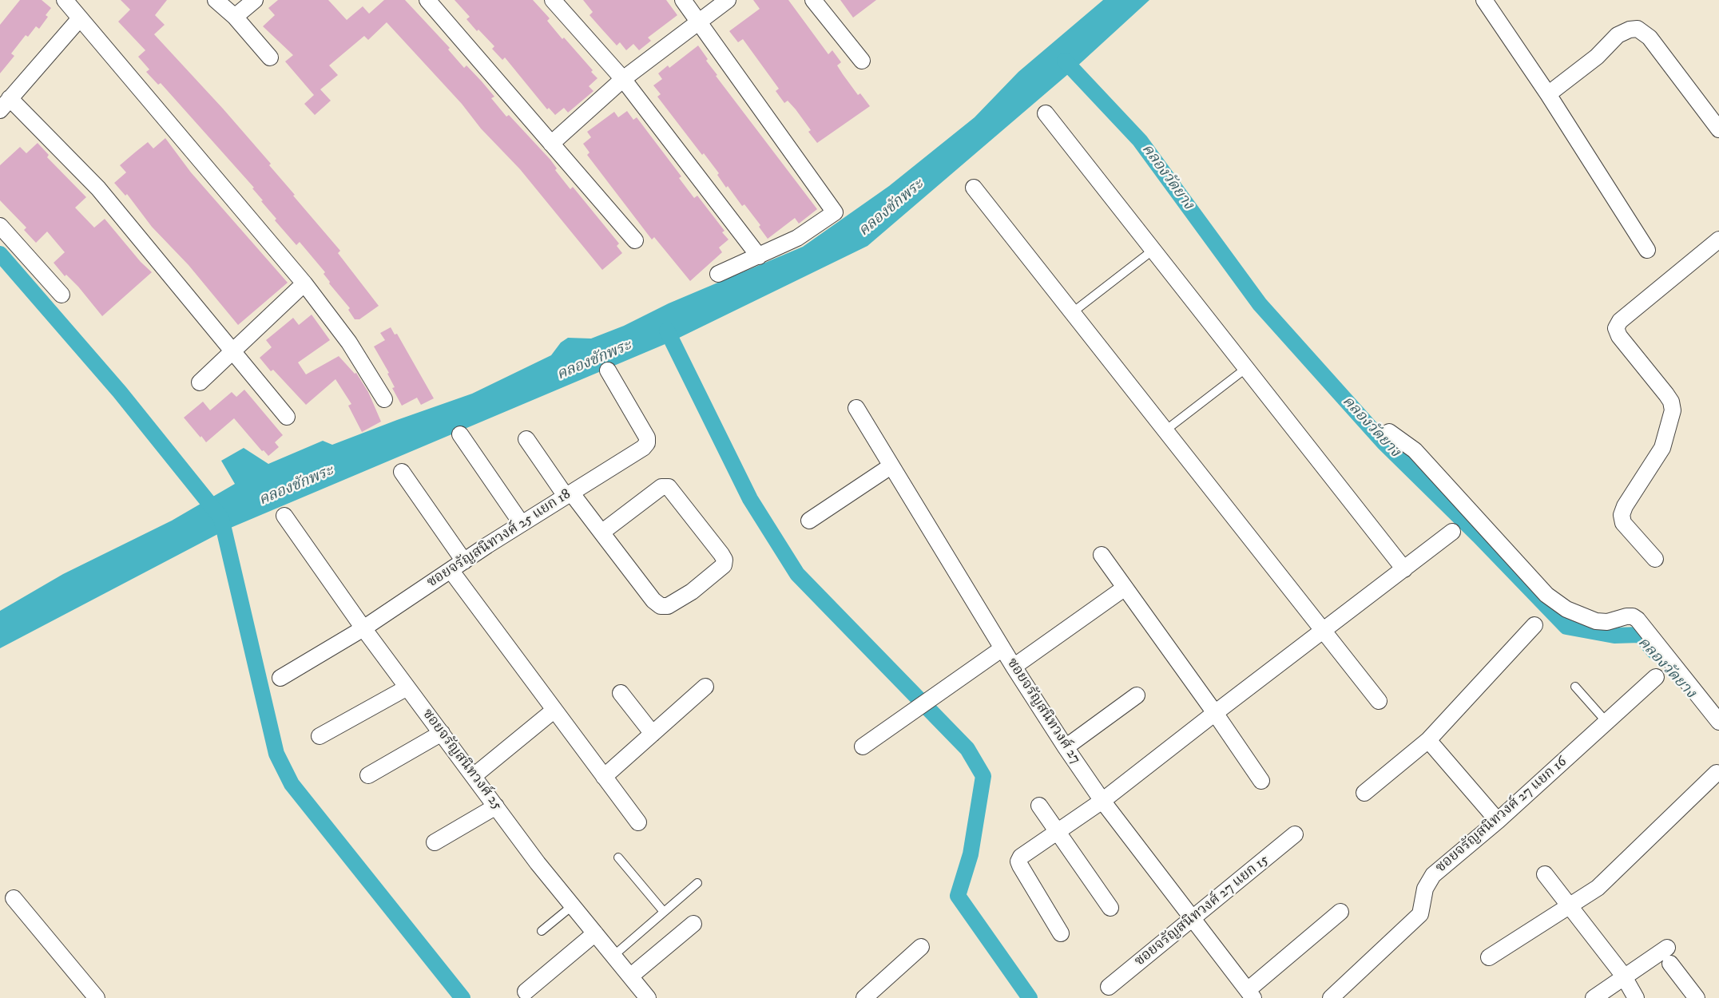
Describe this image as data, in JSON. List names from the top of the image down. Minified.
{"streets":{"street":["ซอยจรัญสนิทวงศ์ 25 แยก 18","ซอยจรัญสนิทวงศ์ 27","ซอยจรัญสนิทวงศ์ 25","ซอยจรัญสนิทวงศ์ 27 แยก 16","ซอยจรัญสนิทวงศ์ 27 แยก 15"]},"crossings":[["ซอยจรัญสนิทวงศ์ 25 แยก 18","ซอยจรัญสนิทวงศ์ 25"],["ซอยจรัญสนิทวงศ์ 27","ซอยจรัญสนิทวงศ์ 27 แยก 15"]],"water":["คลองวัดยาง","คลองชักพระ"]}
